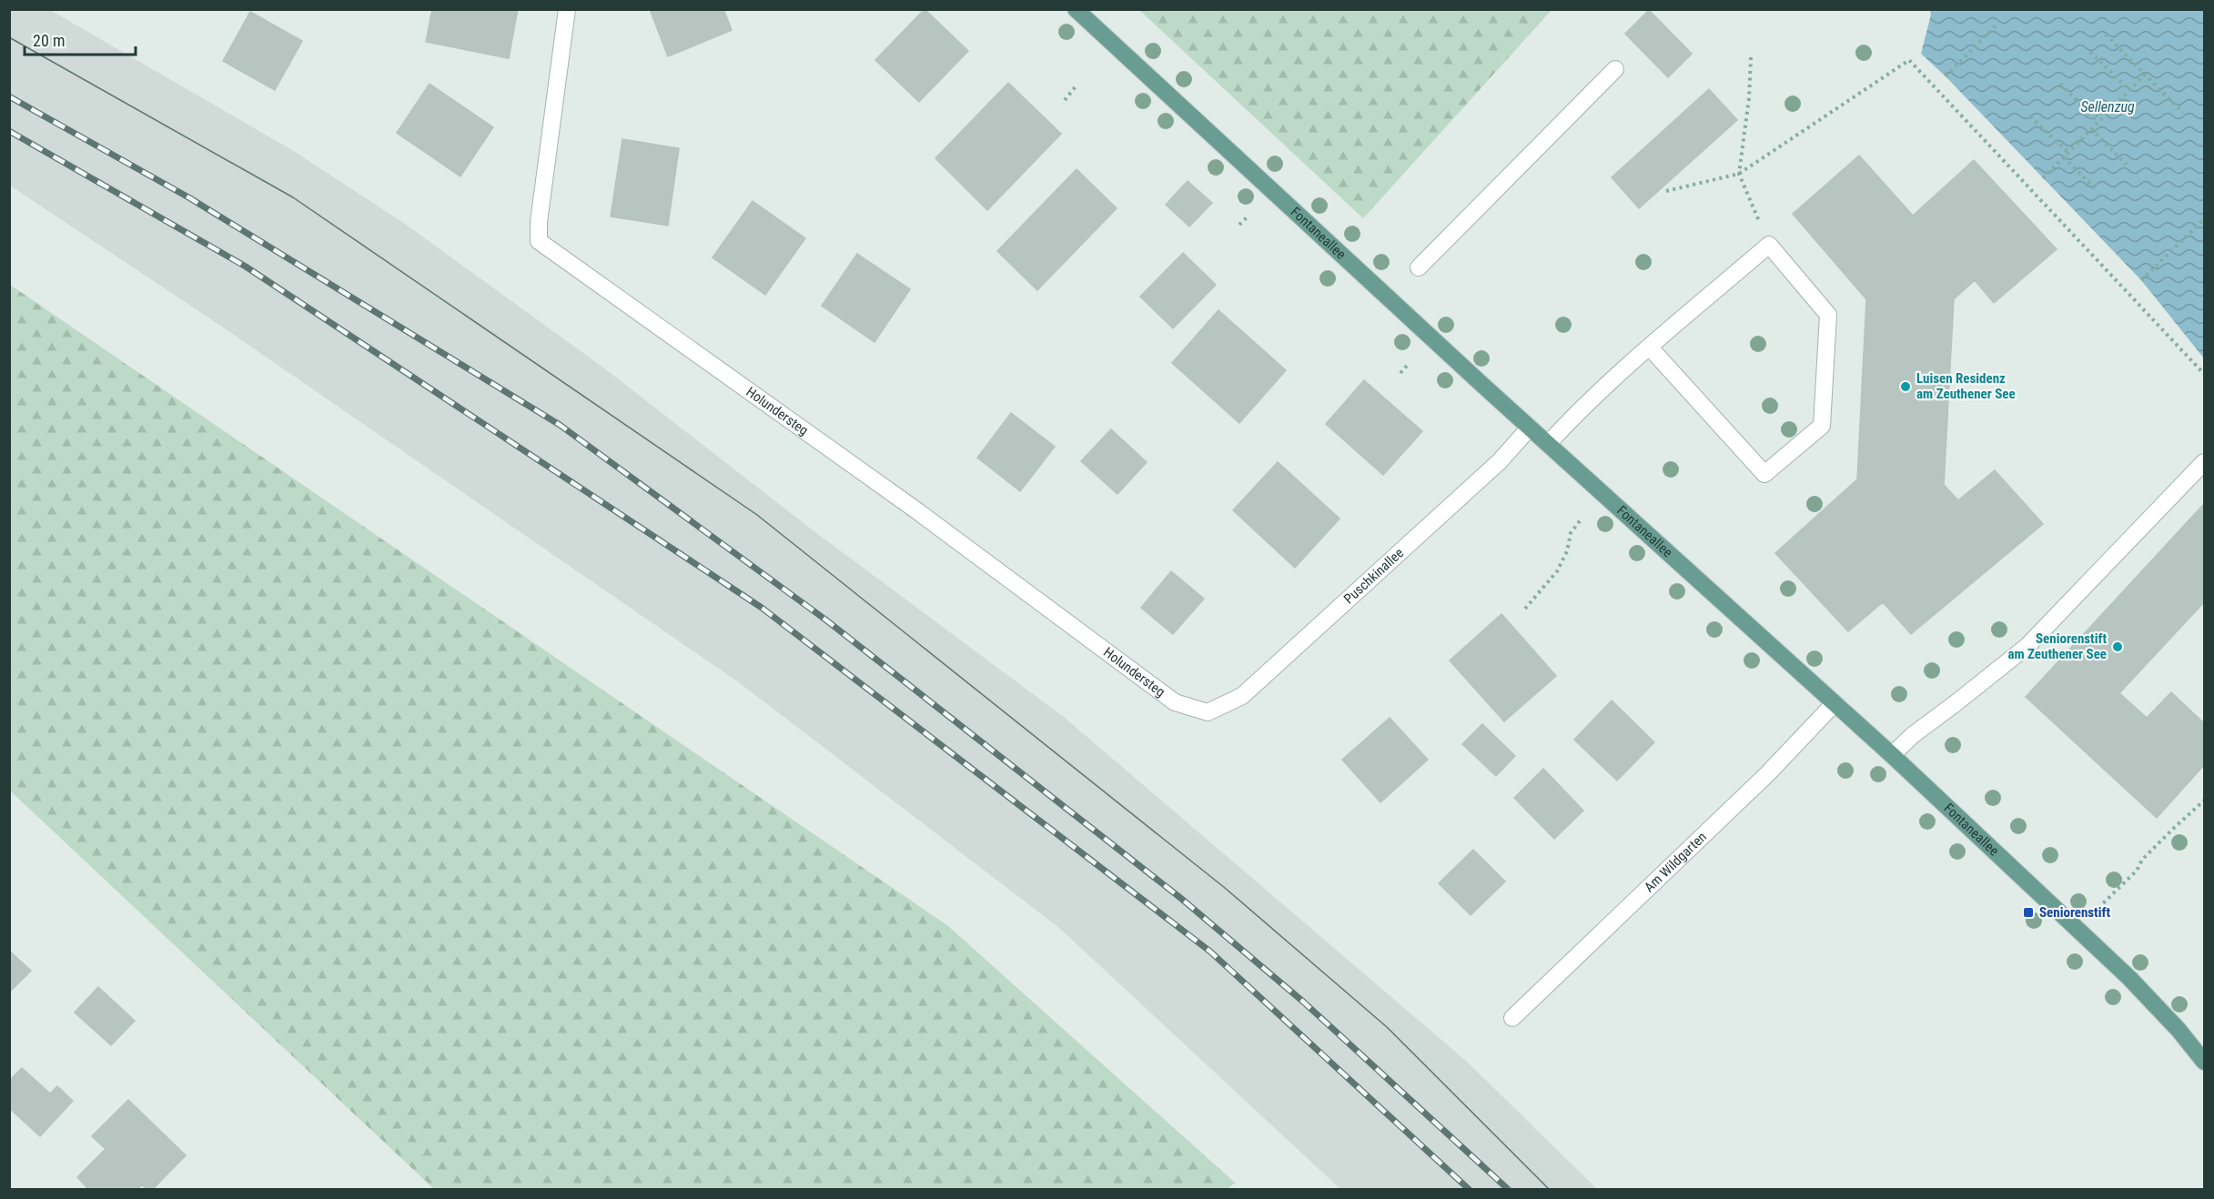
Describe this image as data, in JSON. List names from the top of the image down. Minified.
{"streets":{"main road":["Fontaneallee"],"street":["Holundersteg","Puschkinallee","Am Wildgarten"]},"crossings":[["Fontaneallee","Puschkinallee"],["Fontaneallee","Am Wildgarten"],["Holundersteg","Puschkinallee"]],"water":["Sellenzug"],"places":{"other":["Luisen Residenz am Zeuthener See","Seniorenstift am Zeuthener See"],"transit":["Seniorenstift"]},"scale_bar":"20 m"}
